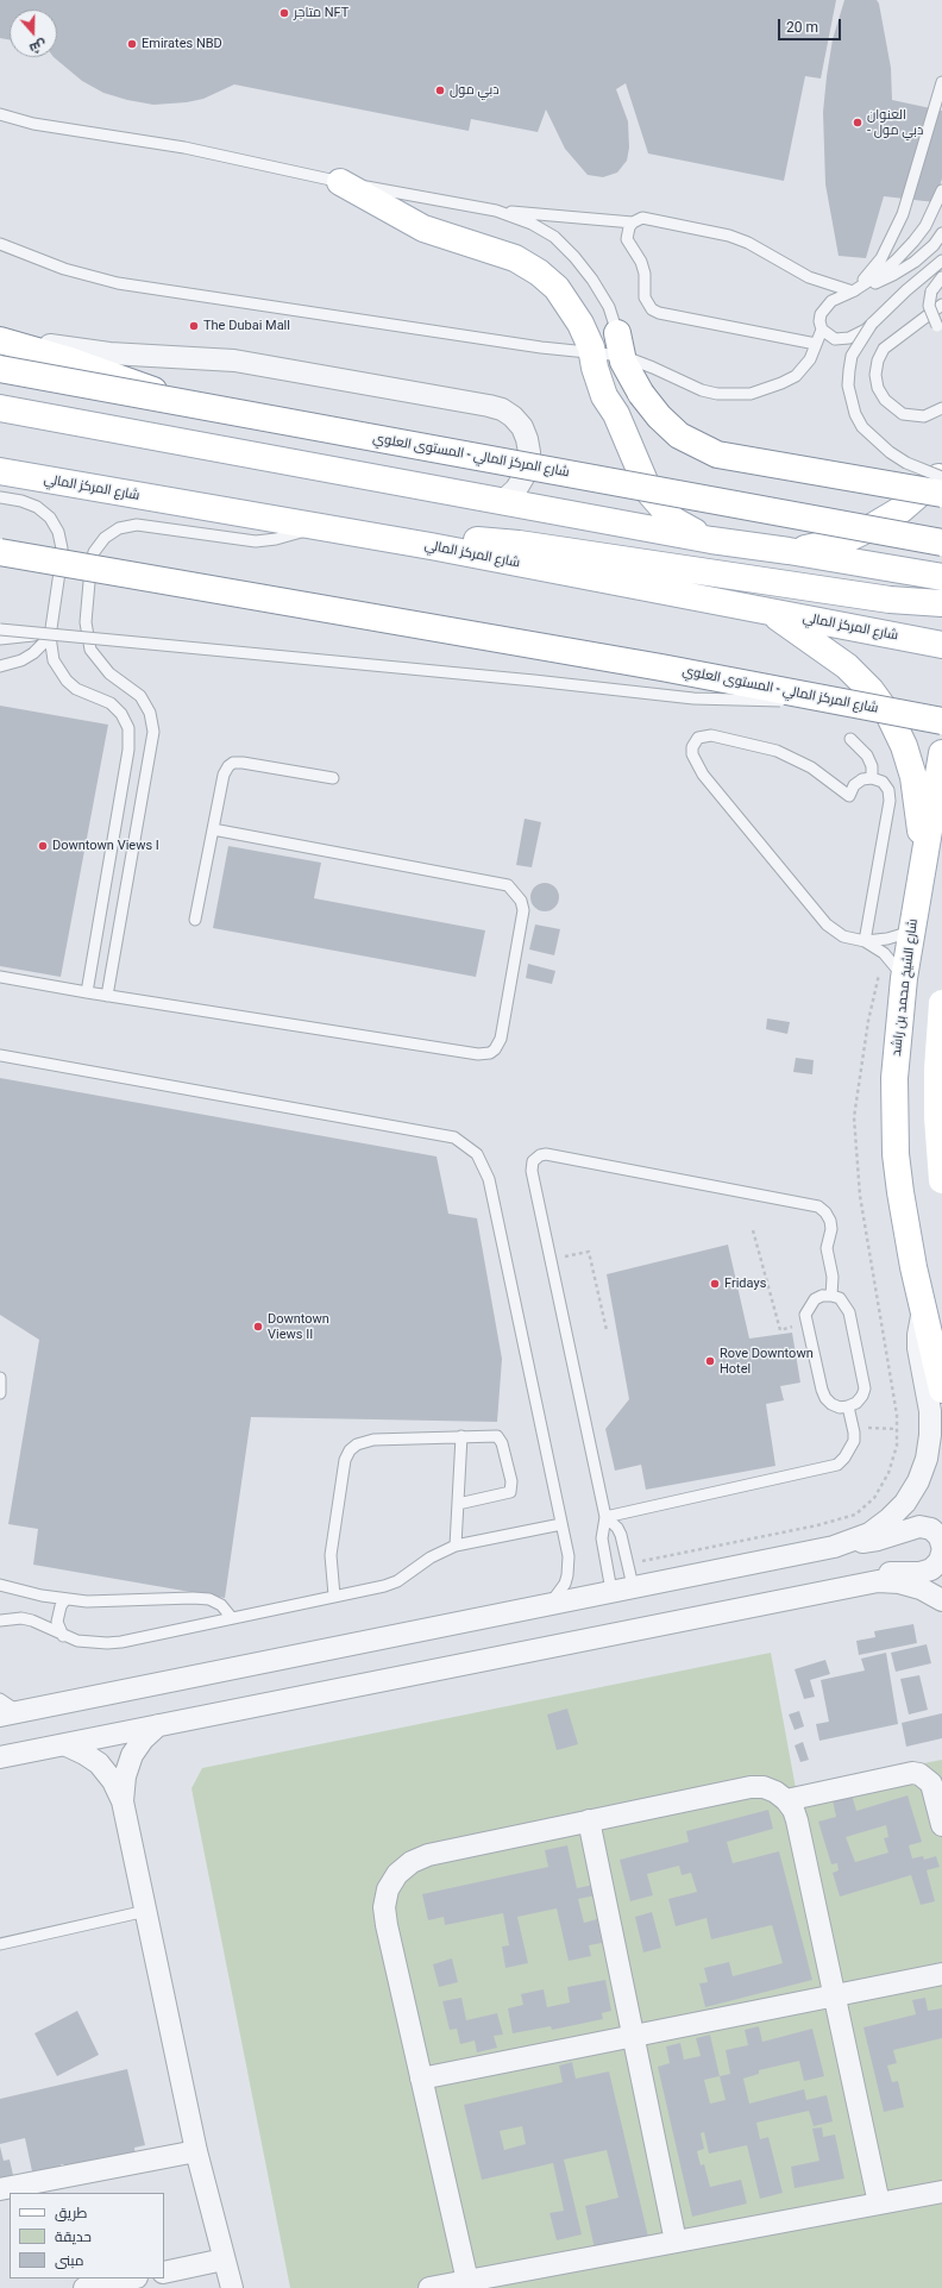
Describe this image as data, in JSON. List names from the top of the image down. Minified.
{"streets":{"main road":["شارع المركز المالي - المستوى العلوي","شارع المركز المالي","شارع الشيخ محمد بن راشد"]},"places":["متاجر NFT","Emirates NBD","دبي مول","العنوان - دبي مول","The Dubai Mall","Downtown Views I","Fridays","Downtown Views II","Rove Downtown Hotel"],"legend":["طريق","حديقة","مبنى"],"scale_bar":"20 m","north":"bottom"}
